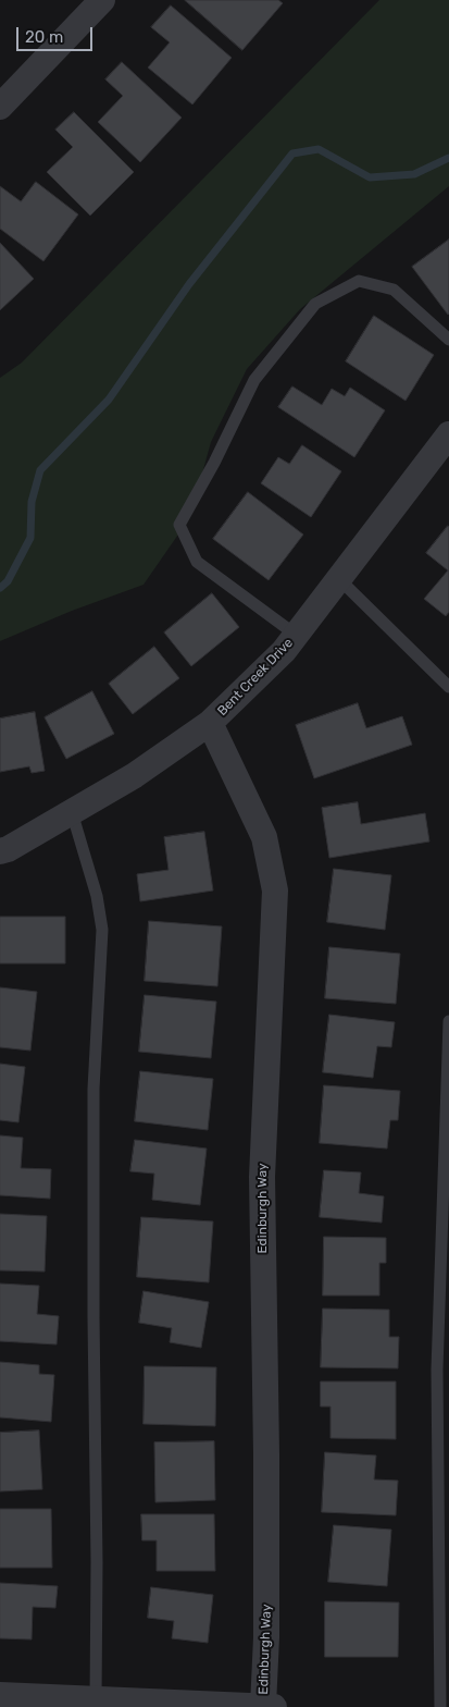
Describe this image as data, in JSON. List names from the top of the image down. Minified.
{"streets":{"street":["Bent Creek Drive","Edinburgh Way"]},"crossings":[["Bent Creek Drive","Edinburgh Way"]],"scale_bar":"20 m"}
